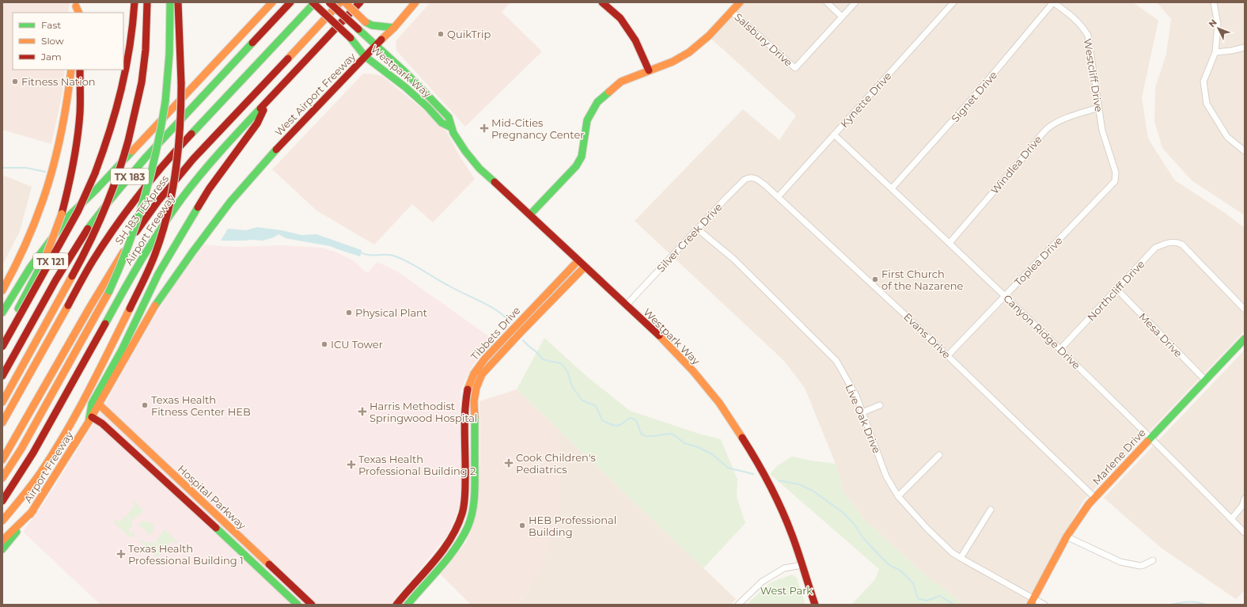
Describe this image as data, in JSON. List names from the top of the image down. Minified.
{"streets":{"main road":["Westpark Way","West Airport Freeway","TX 183","SH 183 TEXpress","Airport Freeway","TX 121","Tibbets Drive","Marlene Drive","Hospital Parkway"],"street":["Salsbury Drive","Westcliff Drive","Signet Drive","Kynette Drive","Windlea Drive","Silver Creek Drive","Toplea Drive","Northcliff Drive","Canyon Ridge Drive","Mesa Drive","Evans Drive","Live Oak Drive"]},"crossings":[["Westpark Way","West Airport Freeway"],["Westpark Way","SH 183 TEXpress"],["Westpark Way","Silver Creek Drive"],["Westpark Way","Tibbets Drive"],["Westcliff Drive","Signet Drive"],["Westcliff Drive","Windlea Drive"],["Westcliff Drive","Toplea Drive"],["West Airport Freeway","Airport Freeway"],["Signet Drive","Canyon Ridge Drive"],["Kynette Drive","Canyon Ridge Drive"],["Kynette Drive","Evans Drive"],["Windlea Drive","Canyon Ridge Drive"],["Airport Freeway","Hospital Parkway"],["Silver Creek Drive","Evans Drive"],["Silver Creek Drive","Live Oak Drive"],["Toplea Drive","Canyon Ridge Drive"],["Toplea Drive","Evans Drive"],["Northcliff Drive","Canyon Ridge Drive"],["Northcliff Drive","Mesa Drive"],["Canyon Ridge Drive","Marlene Drive"],["Mesa Drive","Marlene Drive"],["Evans Drive","Marlene Drive"],["Live Oak Drive","Marlene Drive"]],"parks":["West Park"],"places":{"other":["QuikTrip","Fitness Nation","First Church of the Nazarene","Physical Plant","ICU Tower","Texas Health Fitness Center HEB","HEB Professional Building"],"health":["Mid-Cities Pregnancy Center","Harris Methodist Springwood Hospital","Cook Children's Pediatrics","Texas Health Professional Building 2","Texas Health Professional Building 1"]},"legend":["Fast","Slow","Jam"],"north":"top left"}
